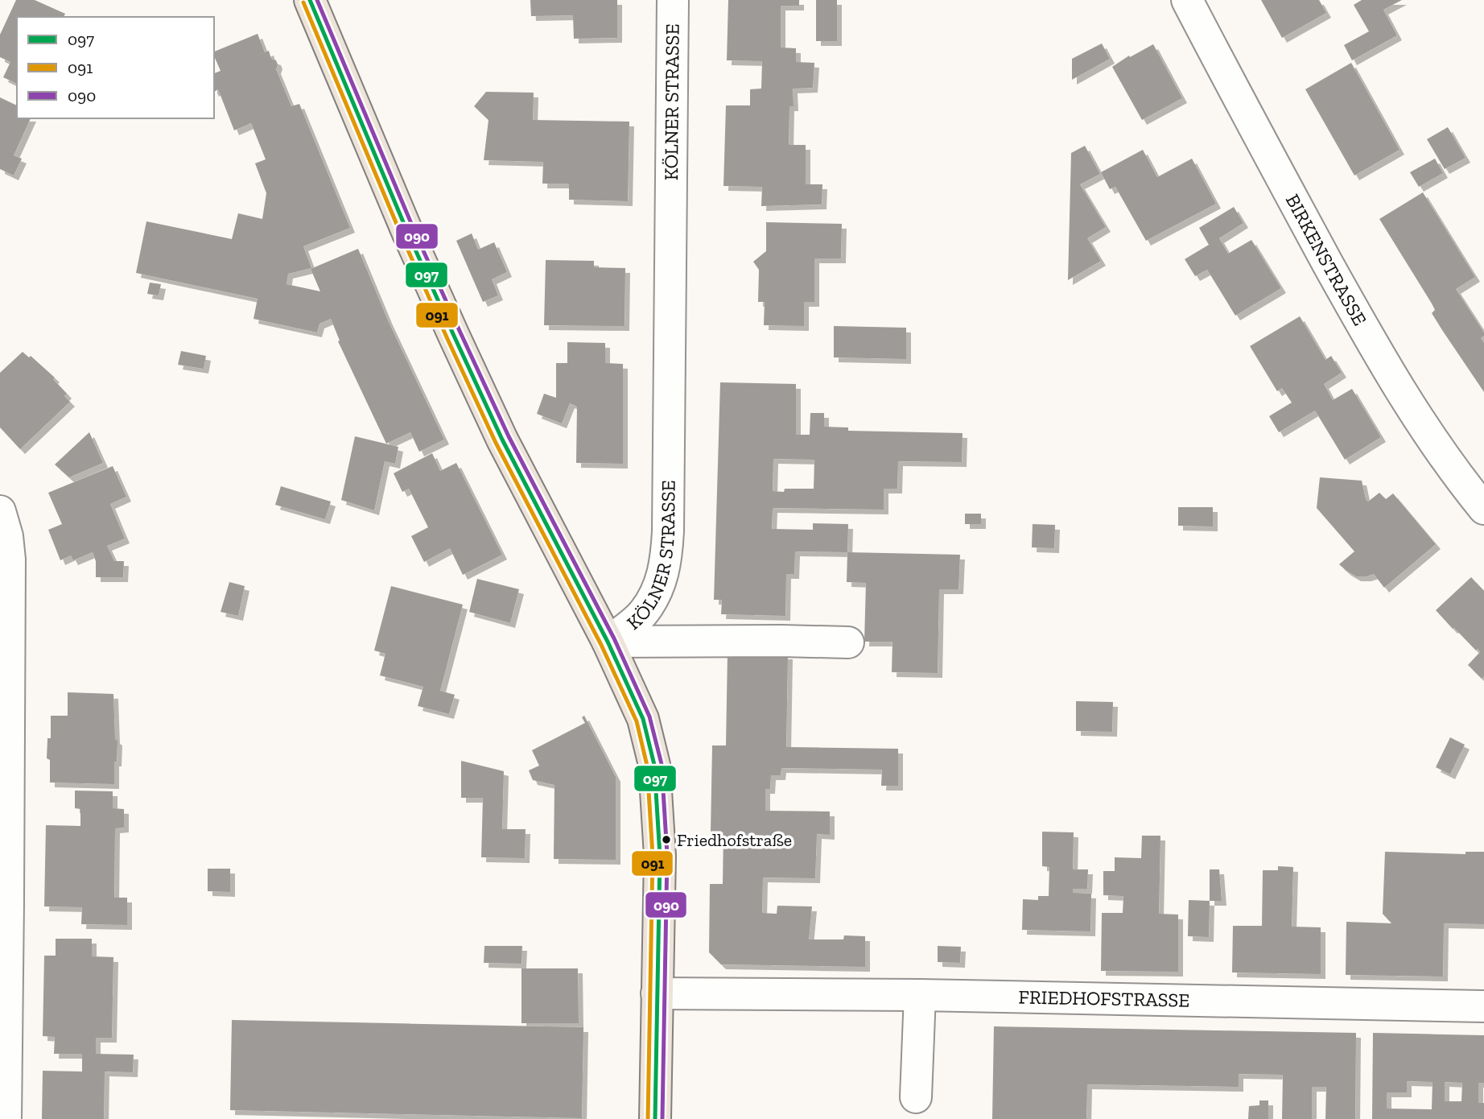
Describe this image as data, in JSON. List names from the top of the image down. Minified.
{"streets":{"main road":["KÖLNER STRASSE"],"street":["BIRKENSTRASSE","FRIEDHOFSTRASSE"]},"crossings":[["KÖLNER STRASSE","FRIEDHOFSTRASSE"]],"places":["Friedhofstraße"],"lines":["transit line 097","transit line 090","transit line 091"],"legend":["097","091","090"]}
